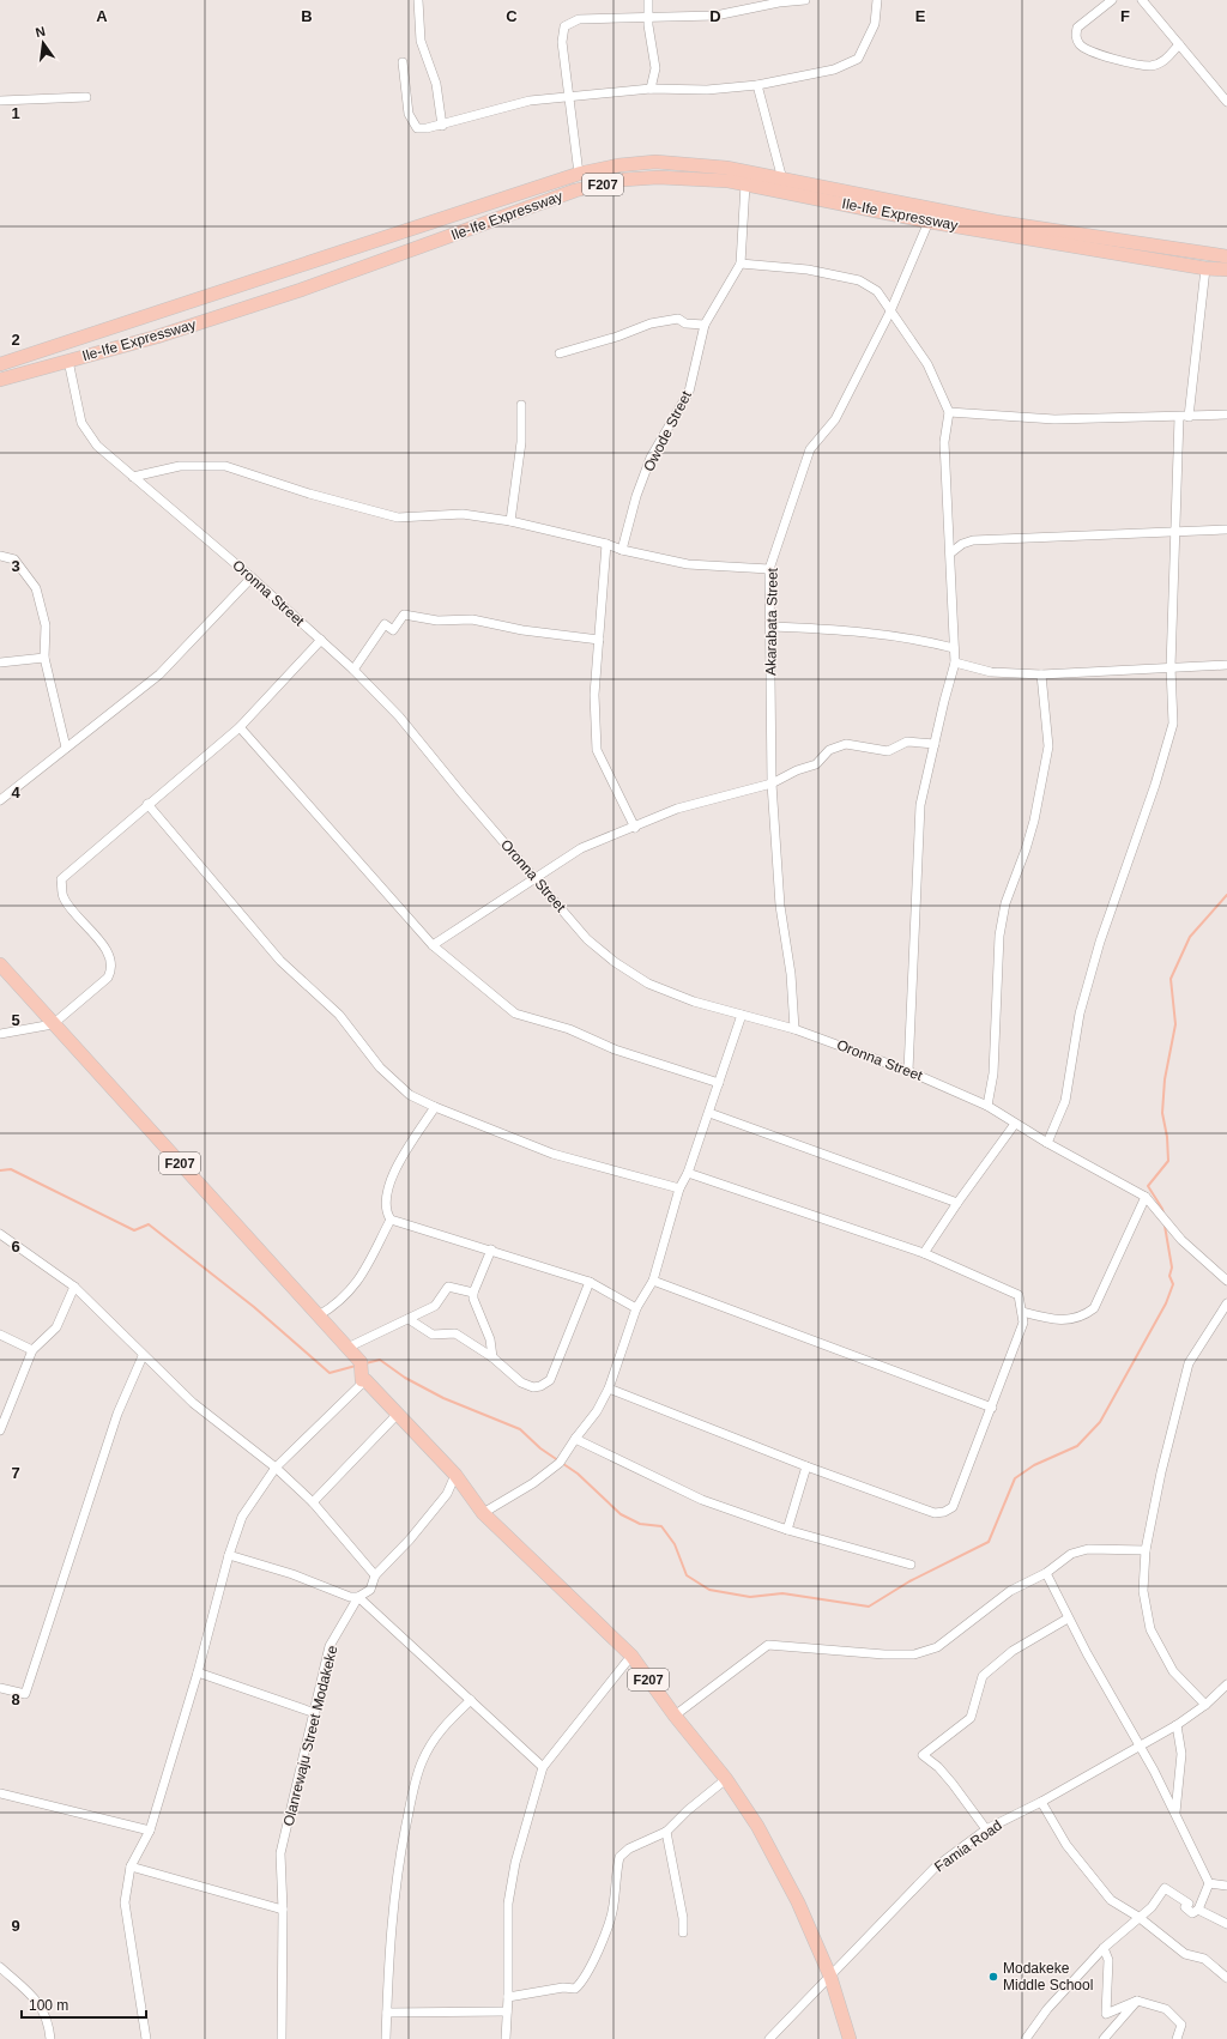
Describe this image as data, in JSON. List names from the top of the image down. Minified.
{"streets":{"main road":["F207","Ile-Ife Expressway"],"street":["Owode Street","Oronna Street","Akarabata Street","Olanrewaju Street Modakeke","Famia Road"]},"crossings":[["F207","Olanrewaju Street Modakeke"],["F207","Famia Road"],["Ile-Ife Expressway","Owode Street"],["Ile-Ife Expressway","Oronna Street"],["Ile-Ife Expressway","Akarabata Street"],["Oronna Street","Akarabata Street"]],"places":["Modakeke Middle School"],"scale_bar":"100 m","north":"top","grid":{"columns":["A","B","C","D","E","F"],"rows":["1","2","3","4","5","6","7","8","9"]}}
